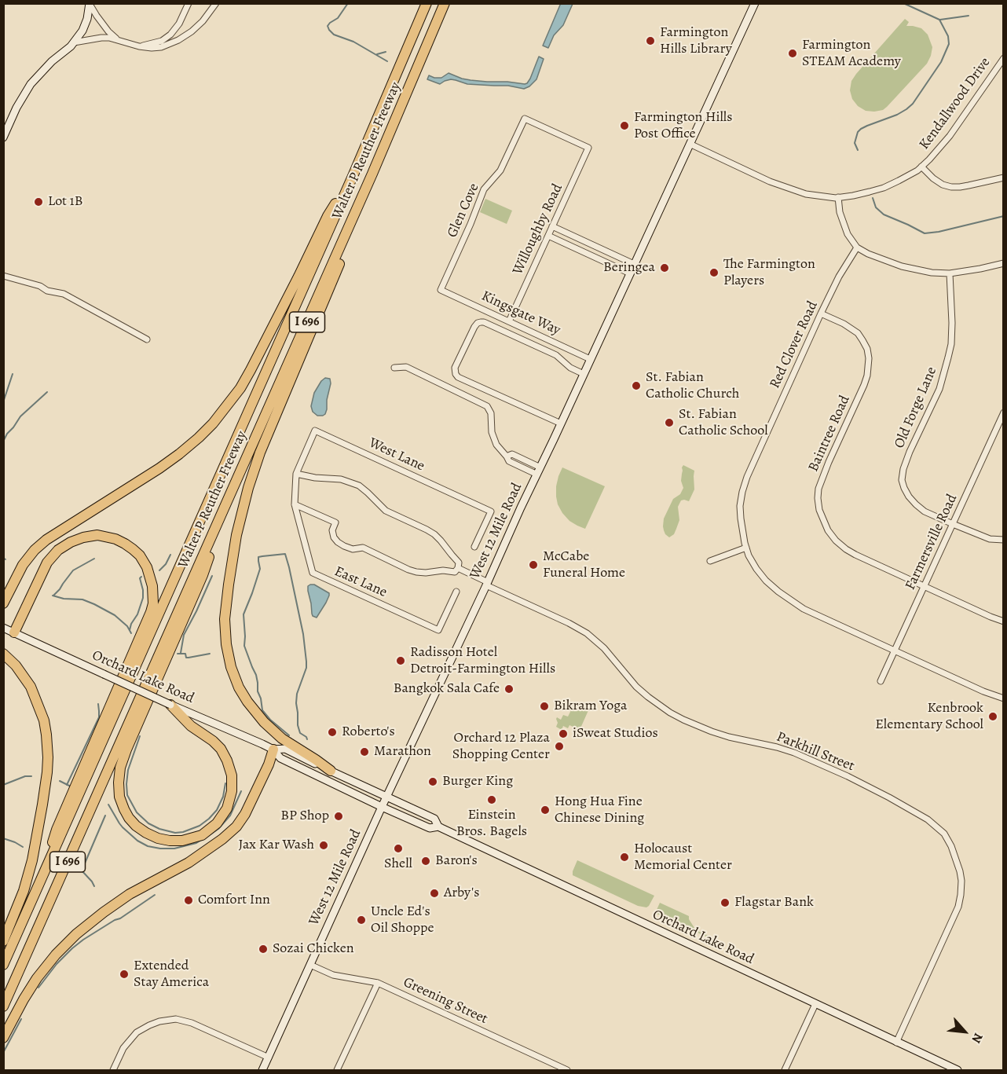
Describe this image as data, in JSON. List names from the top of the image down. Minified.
{"streets":{"highway":["Walter P Reuther Freeway","I 696"],"main road":["West 12 Mile Road","Orchard Lake Road"],"street":["Kendallwood Drive","Glen Cove","Willoughby Road","Kingsgate Way","Red Clover Road","Old Forge Lane","Baintree Road","West Lane","Farmersville Road","East Lane","Parkhill Street","Greening Street"]},"crossings":[["Kendallwood Drive","West 12 Mile Road"],["Glen Cove","Willoughby Road"],["Glen Cove","Kingsgate Way"],["Willoughby Road","Kingsgate Way"],["Kingsgate Way","West 12 Mile Road"],["Red Clover Road","Baintree Road"],["Red Clover Road","Farmersville Road"],["Old Forge Lane","Farmersville Road"],["Baintree Road","Farmersville Road"],["West Lane","East Lane"],["West 12 Mile Road","Orchard Lake Road"],["West 12 Mile Road","Parkhill Street"],["West 12 Mile Road","Greening Street"],["Orchard Lake Road","Parkhill Street"]],"places":["Farmington Hills Library","Farmington STEAM Academy","Farmington Hills Post Office","Lot 1B","Beringea","The Farmington Players","St. Fabian Catholic Church","St. Fabian Catholic School","McCabe Funeral Home","Radisson Hotel Detroit-Farmington Hills","Bangkok Sala Cafe","Bikram Yoga","Kenbrook Elementary School","Roberto's","iSweat Studios","Orchard 12 Plaza Shopping Center","Marathon","Burger King","Einstein Bros. Bagels","Hong Hua Fine Chinese Dining","BP Shop","Jax Kar Wash","Shell","Holocaust Memorial Center","Baron's","Arby's","Comfort Inn","Flagstar Bank","Uncle Ed's Oil Shoppe","Sozai Chicken","Extended Stay America"],"north":"bottom right"}
